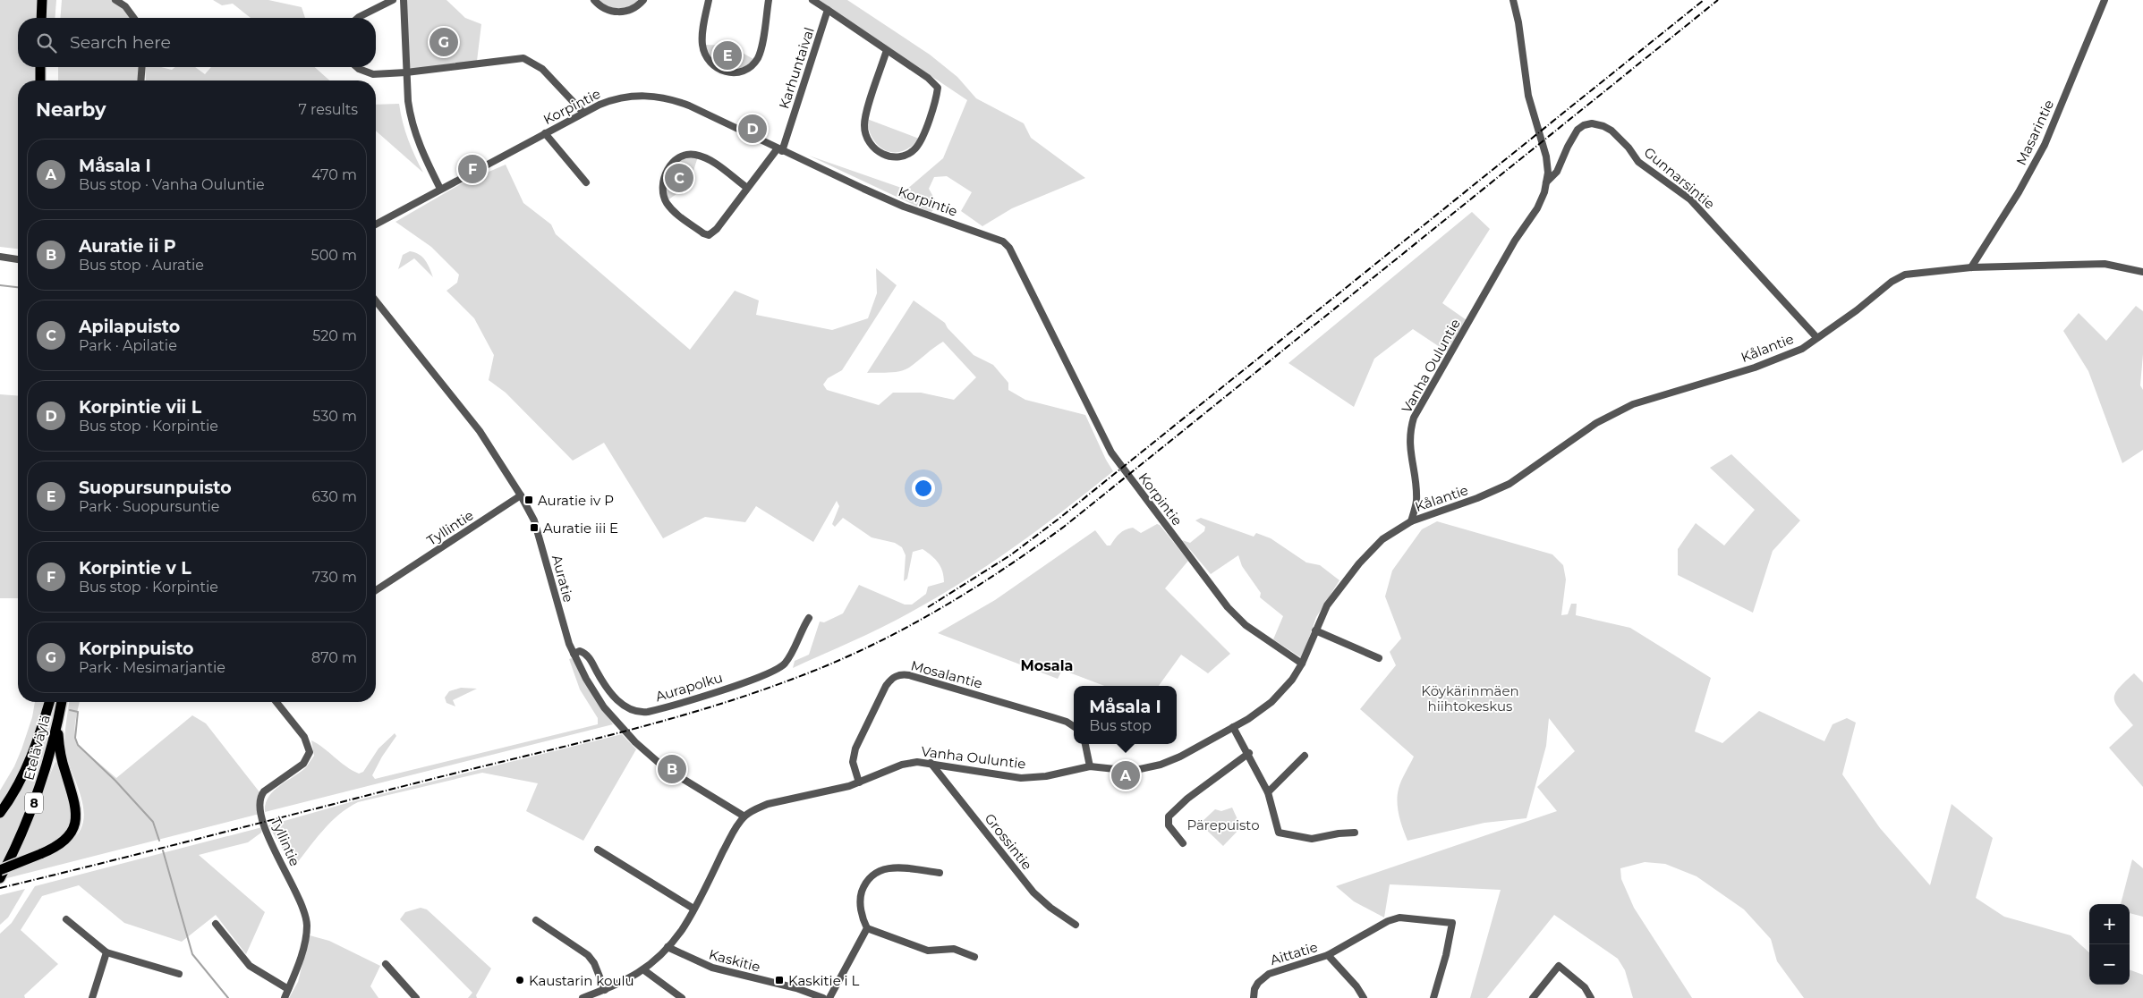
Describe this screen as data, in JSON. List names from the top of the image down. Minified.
{"streets":{"highway":["Eteläväylä","8"],"street":["Karhuntaival","Korpintie","Masarintie","Gunnarsintie","Kålantie","Vanha Ouluntie","Tyllintie","Auratie","Mosalantie","Aurapolku","Grossintie","Aittatie","Kaskitie"]},"crossings":[["Karhuntaival","Korpintie"],["Korpintie","Vanha Ouluntie"],["Masarintie","Kålantie"],["Gunnarsintie","Kålantie"],["Gunnarsintie","Vanha Ouluntie"],["Kålantie","Vanha Ouluntie"],["Vanha Ouluntie","Auratie"],["Vanha Ouluntie","Mosalantie"],["Vanha Ouluntie","Grossintie"],["Vanha Ouluntie","Kaskitie"],["Tyllintie","Auratie"],["Auratie","Aurapolku"]],"districts":["Mosala"],"parks":["Köykärinmäen hiihtokeskus","Pärepuisto"],"places":{"transit":["Auratie iv P","Auratie iii E","Kaskitie i L"],"other":["Kaustarin koulu"]},"page":{"search":"Search here","pins":["G","E","D","F","C","B","A"],"heading":["Nearby","7 results"],"list":[{"mark":"A","name":"Måsala I","note":"Bus stop · Vanha Ouluntie","value":"470 m"},{"mark":"B","name":"Auratie ii P","note":"Bus stop · Auratie","value":"500 m"},{"mark":"C","name":"Apilapuisto","note":"Park · Apilatie","value":"520 m"},{"mark":"D","name":"Korpintie vii L","note":"Bus stop · Korpintie","value":"530 m"},{"mark":"E","name":"Suopursunpuisto","note":"Park · Suopursuntie","value":"630 m"},{"mark":"F","name":"Korpintie v L","note":"Bus stop · Korpintie","value":"730 m"},{"mark":"G","name":"Korpinpuisto","note":"Park · Mesimarjantie","value":"870 m"}],"popup":["Måsala I","Bus stop"],"map_buttons":["+","−"]}}
